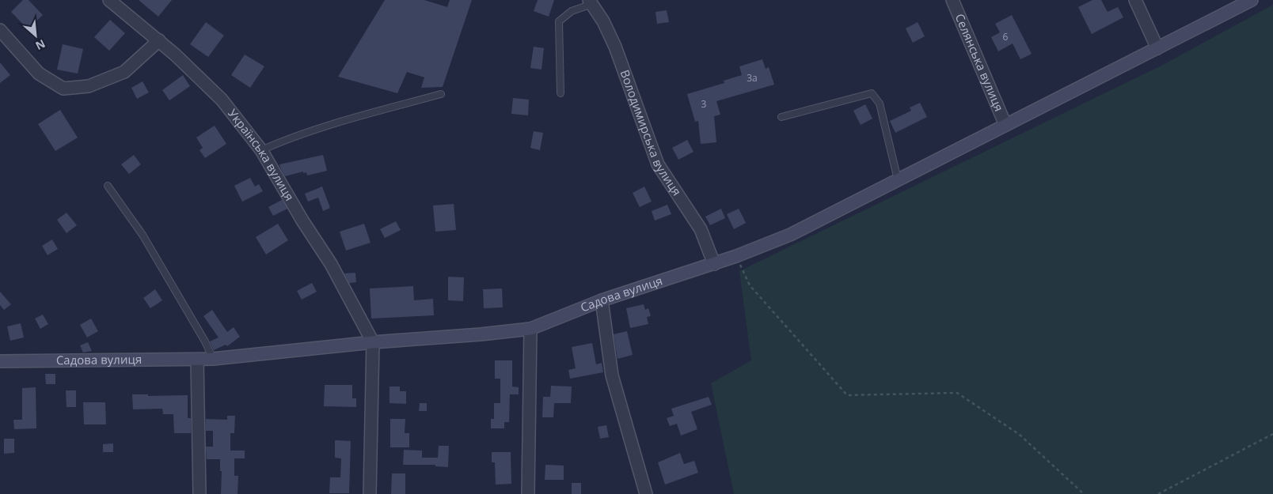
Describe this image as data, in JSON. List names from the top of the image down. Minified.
{"streets":{"street":["Селянська вулиця","Володимирська вулиця","Українська вулиця","Садова вулиця"]},"crossings":[["Селянська вулиця","Садова вулиця"],["Володимирська вулиця","Садова вулиця"],["Українська вулиця","Садова вулиця"]],"house_numbers":["6","3а","3"],"north":"bottom right"}
